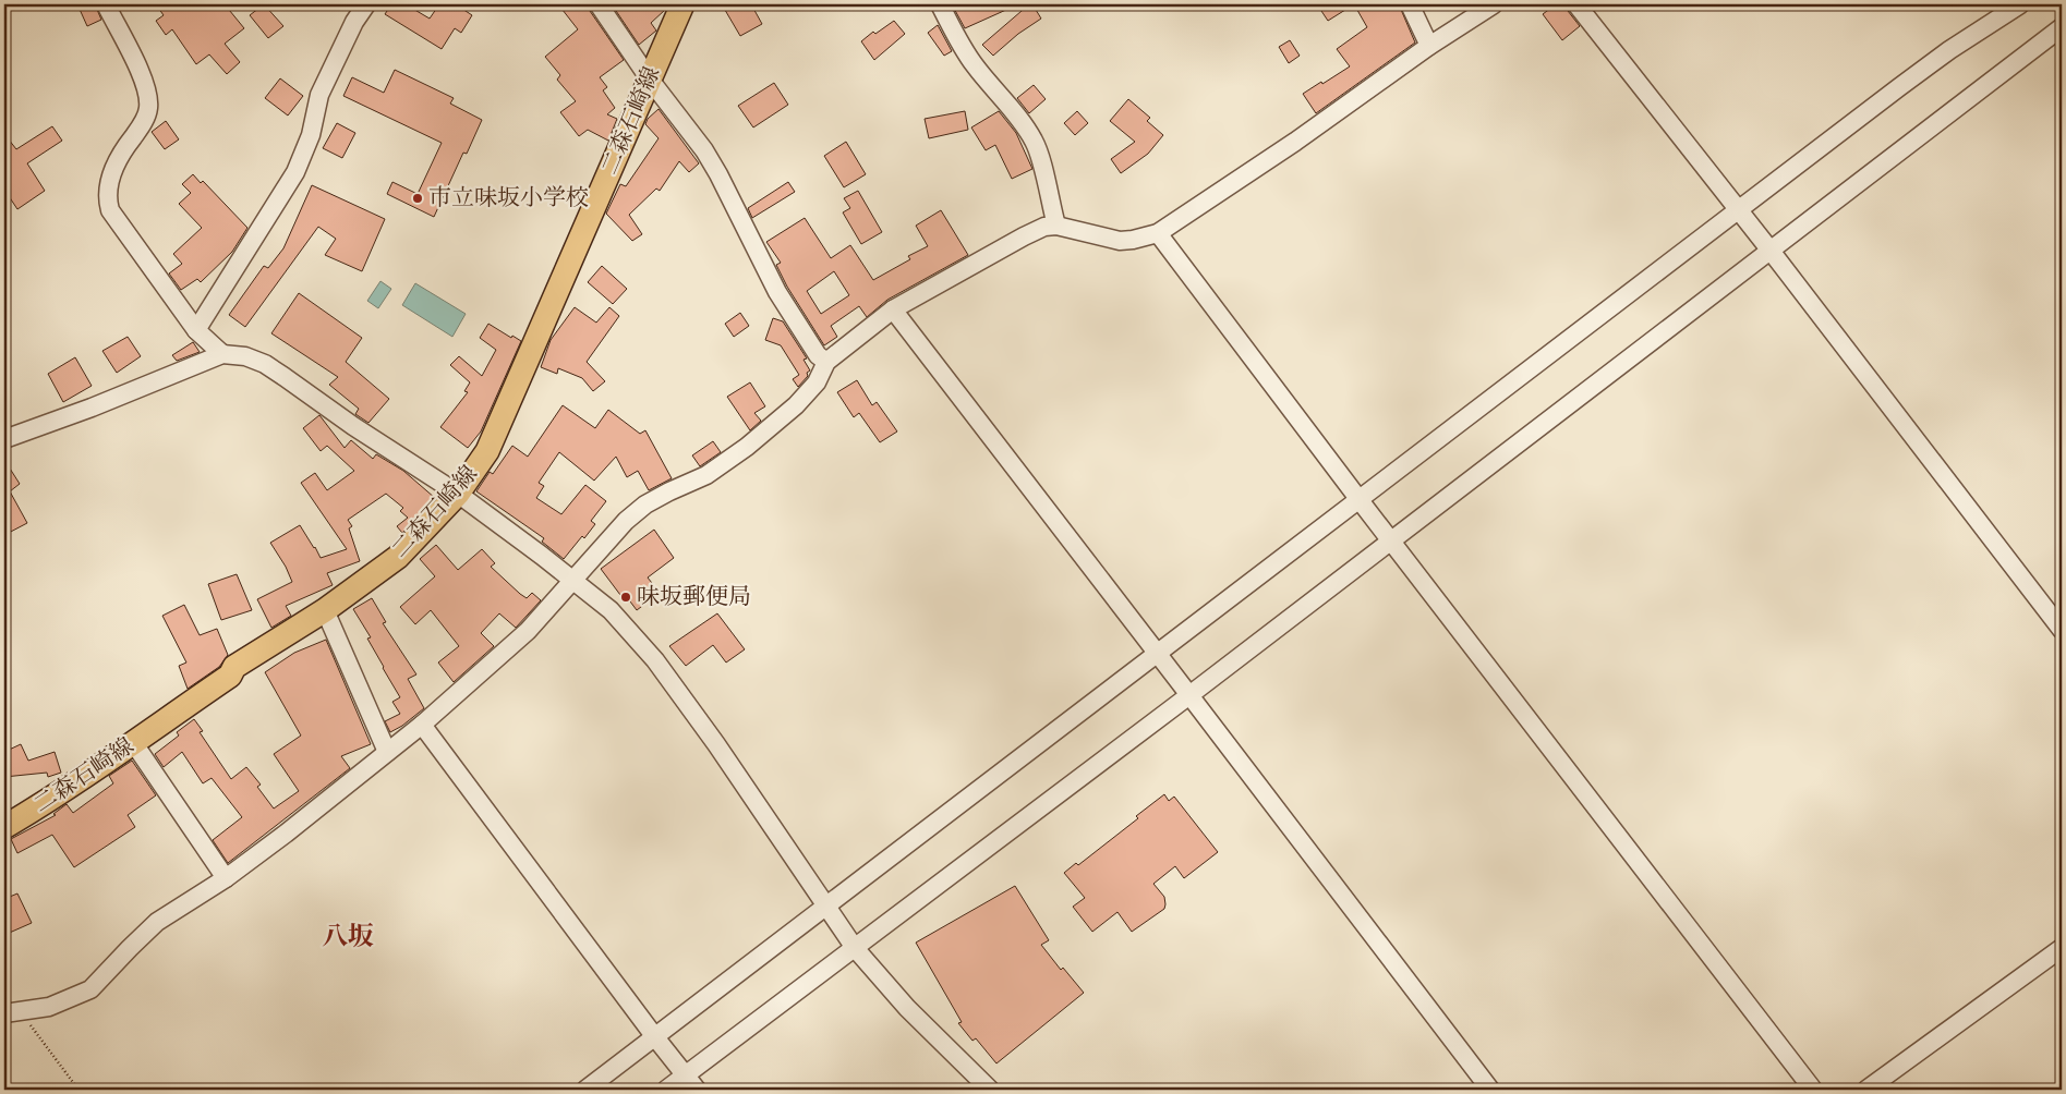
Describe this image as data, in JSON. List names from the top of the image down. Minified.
{"streets":{"main road":["二森石崎線"]},"districts":["八坂"],"places":["市立味坂小学校","味坂郵便局"]}
